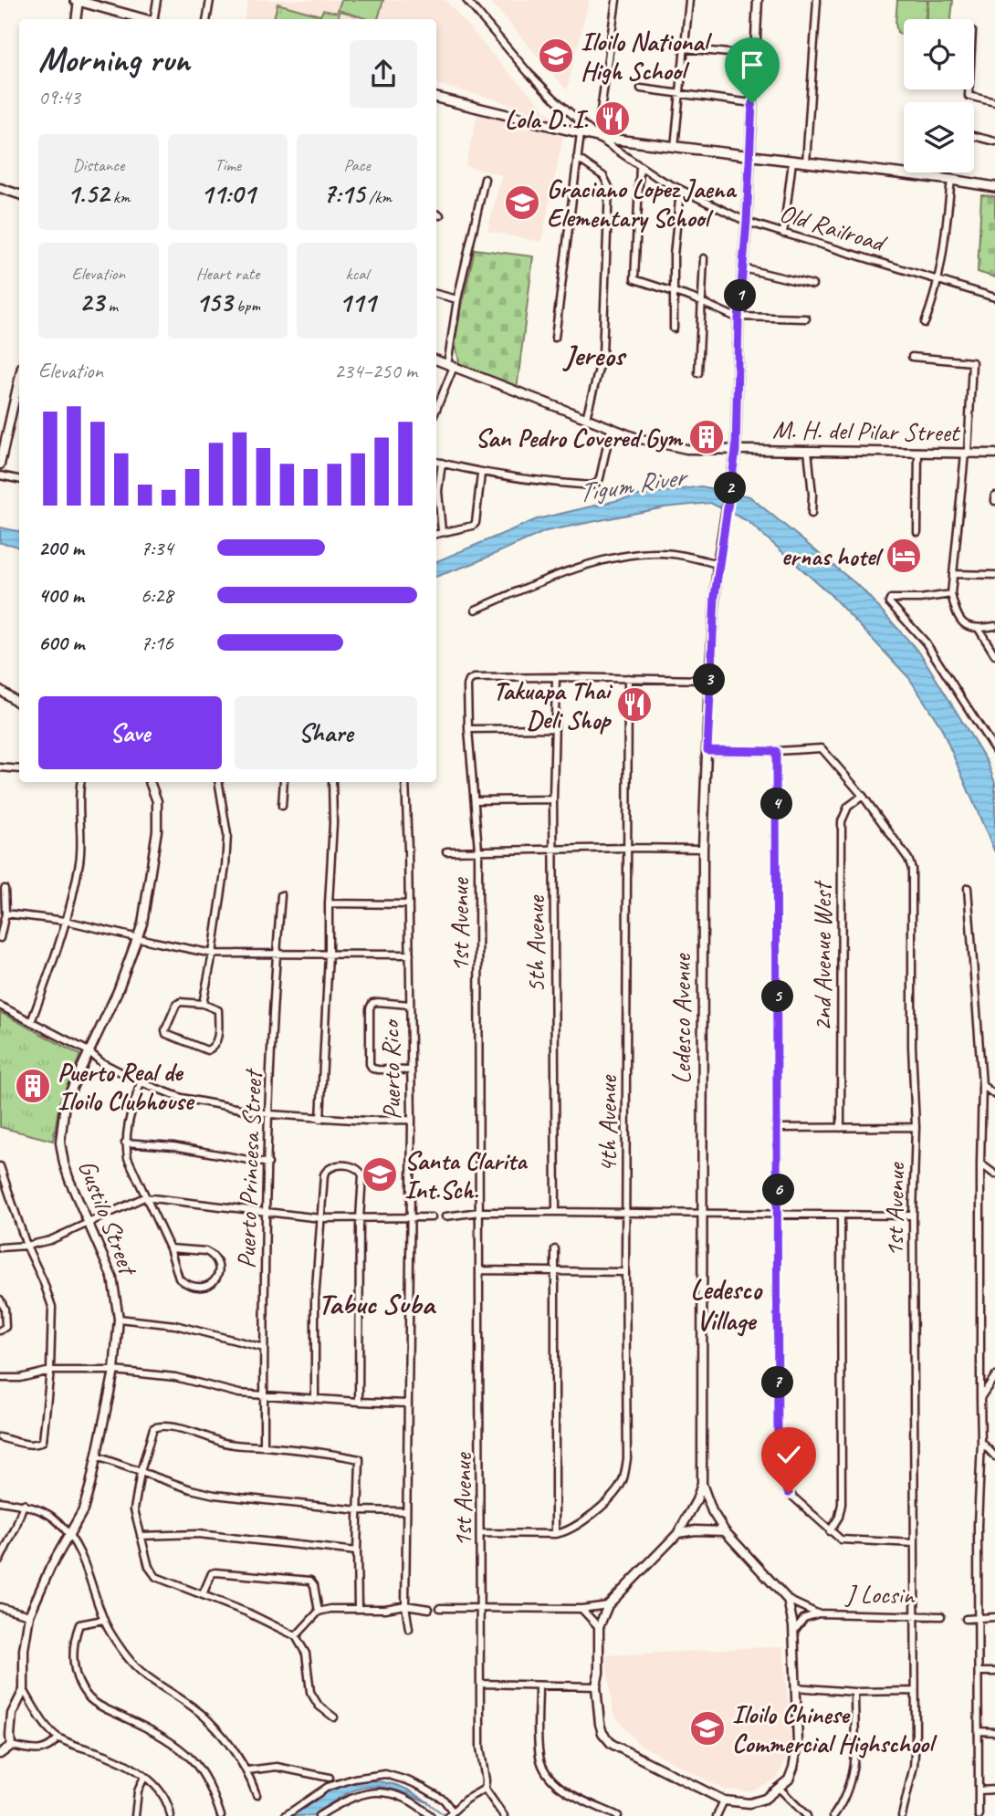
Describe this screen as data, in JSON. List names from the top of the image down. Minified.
{"streets":{"street":["Old Railroad","M. H. del Pilar Street","1st Avenue","5th Avenue","2nd Avenue West","Ledesco Avenue","Puerto Rico","4th Avenue","Puerto Princesa Street","Gustilo Street","J Locsin"]},"crossings":[["Old Railroad","Ledesco Avenue"],["M. H. del Pilar Street","Ledesco Avenue"],["1st Avenue","5th Avenue"],["1st Avenue","2nd Avenue West"],["1st Avenue","Ledesco Avenue"],["1st Avenue","J Locsin"]],"districts":["Jereos","Ledesco Village","Tabuc Suba"],"water":["Tigum River"],"places":{"school or university":["Iloilo National High School","Graciano Lopez Jaena Elementary School","Santa Clarita Int.Sch.","Iloilo Chinese Commercial Highschool"],"restaurant":["Lola D. I.","Takuapa Thai Deli Shop"],"building":["San Pedro Covered Gym","Puerto Real de Iloilo Clubhouse"],"hotel":["ernas hotel"]},"page":{"heading":["Morning run","09:43"],"stats":[["Distance","1.52 km"],["Time","11:01"],["Pace","7:15 /km"],["Elevation","23 m"],["Heart rate","153 bpm"],["kcal","111"]],"pins":["1","2","3","4","5","6","7"],"chart":["Elevation","234–250 m"],"list":[{"name":"200 m","note":"7:34"},{"name":"400 m","note":"6:28"},{"name":"600 m","note":"7:16"}],"buttons":["Save","Share"]}}
